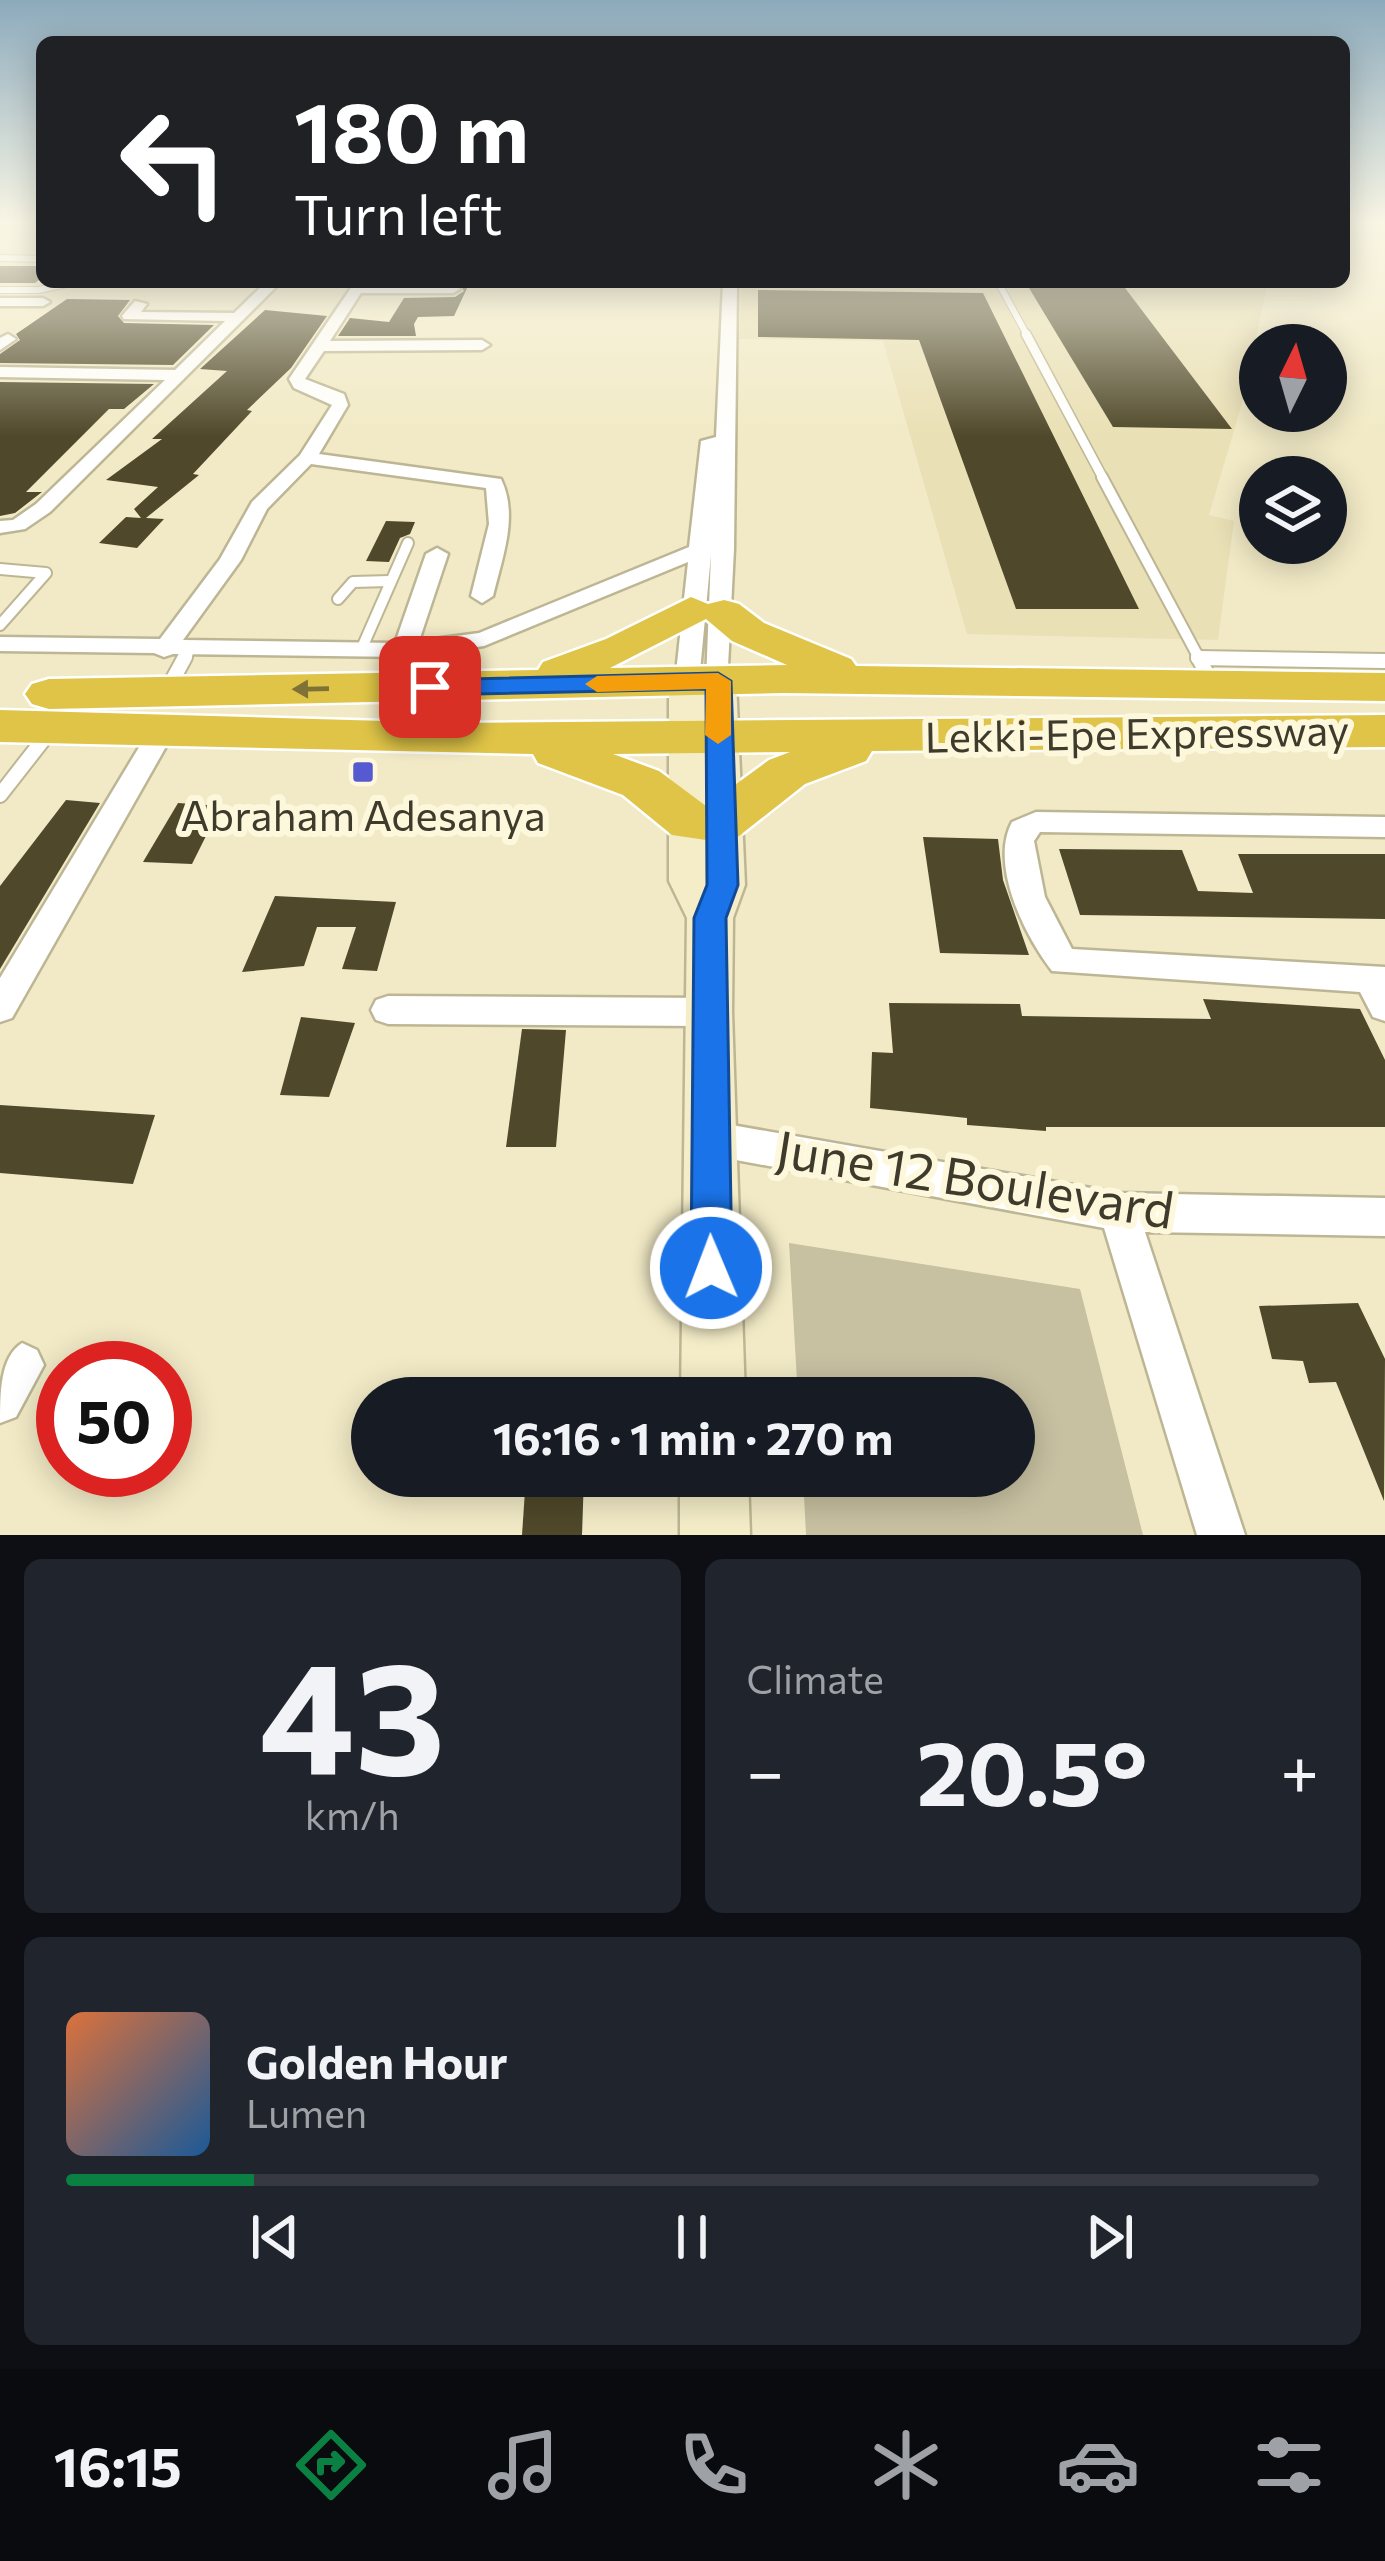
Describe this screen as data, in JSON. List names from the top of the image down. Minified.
{"streets":{"highway":["Lekki-Epe Expressway"],"street":["June 12 Boulevard"]},"places":{"transit":["Abraham Adesanya"]},"north":"top","page":{"turn":["180 m","Turn left"],"limit":"50","trip":"16:16 · 1 min · 270 m","tile":[["43","km/h"],"Climate"],"heat":["−","20.5°","+"],"song":["Golden Hour","Lumen"],"tabs":"16:15"}}
